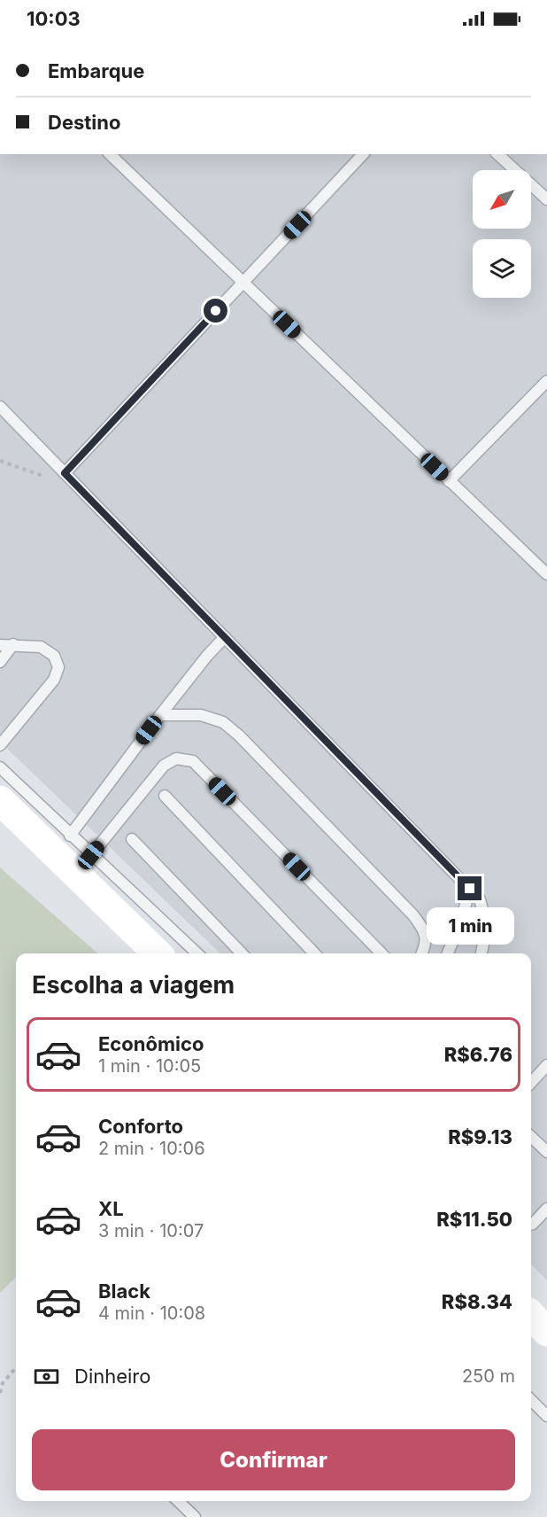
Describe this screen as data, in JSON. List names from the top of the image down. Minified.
{"north":"bottom left","page":{"status":"10:03","banner":["Embarque","Destino"],"bubble":"1 min","heading":"Escolha a viagem","list":[{"name":"Econômico","note":"1 min · 10:05","value":"R$6.76"},{"name":"Conforto","note":"2 min · 10:06","value":"R$9.13"},{"name":"XL","note":"3 min · 10:07","value":"R$11.50"},{"name":"Black","note":"4 min · 10:08","value":"R$8.34"}],"pay":["Dinheiro","250 m"],"buttons":"Confirmar"}}
